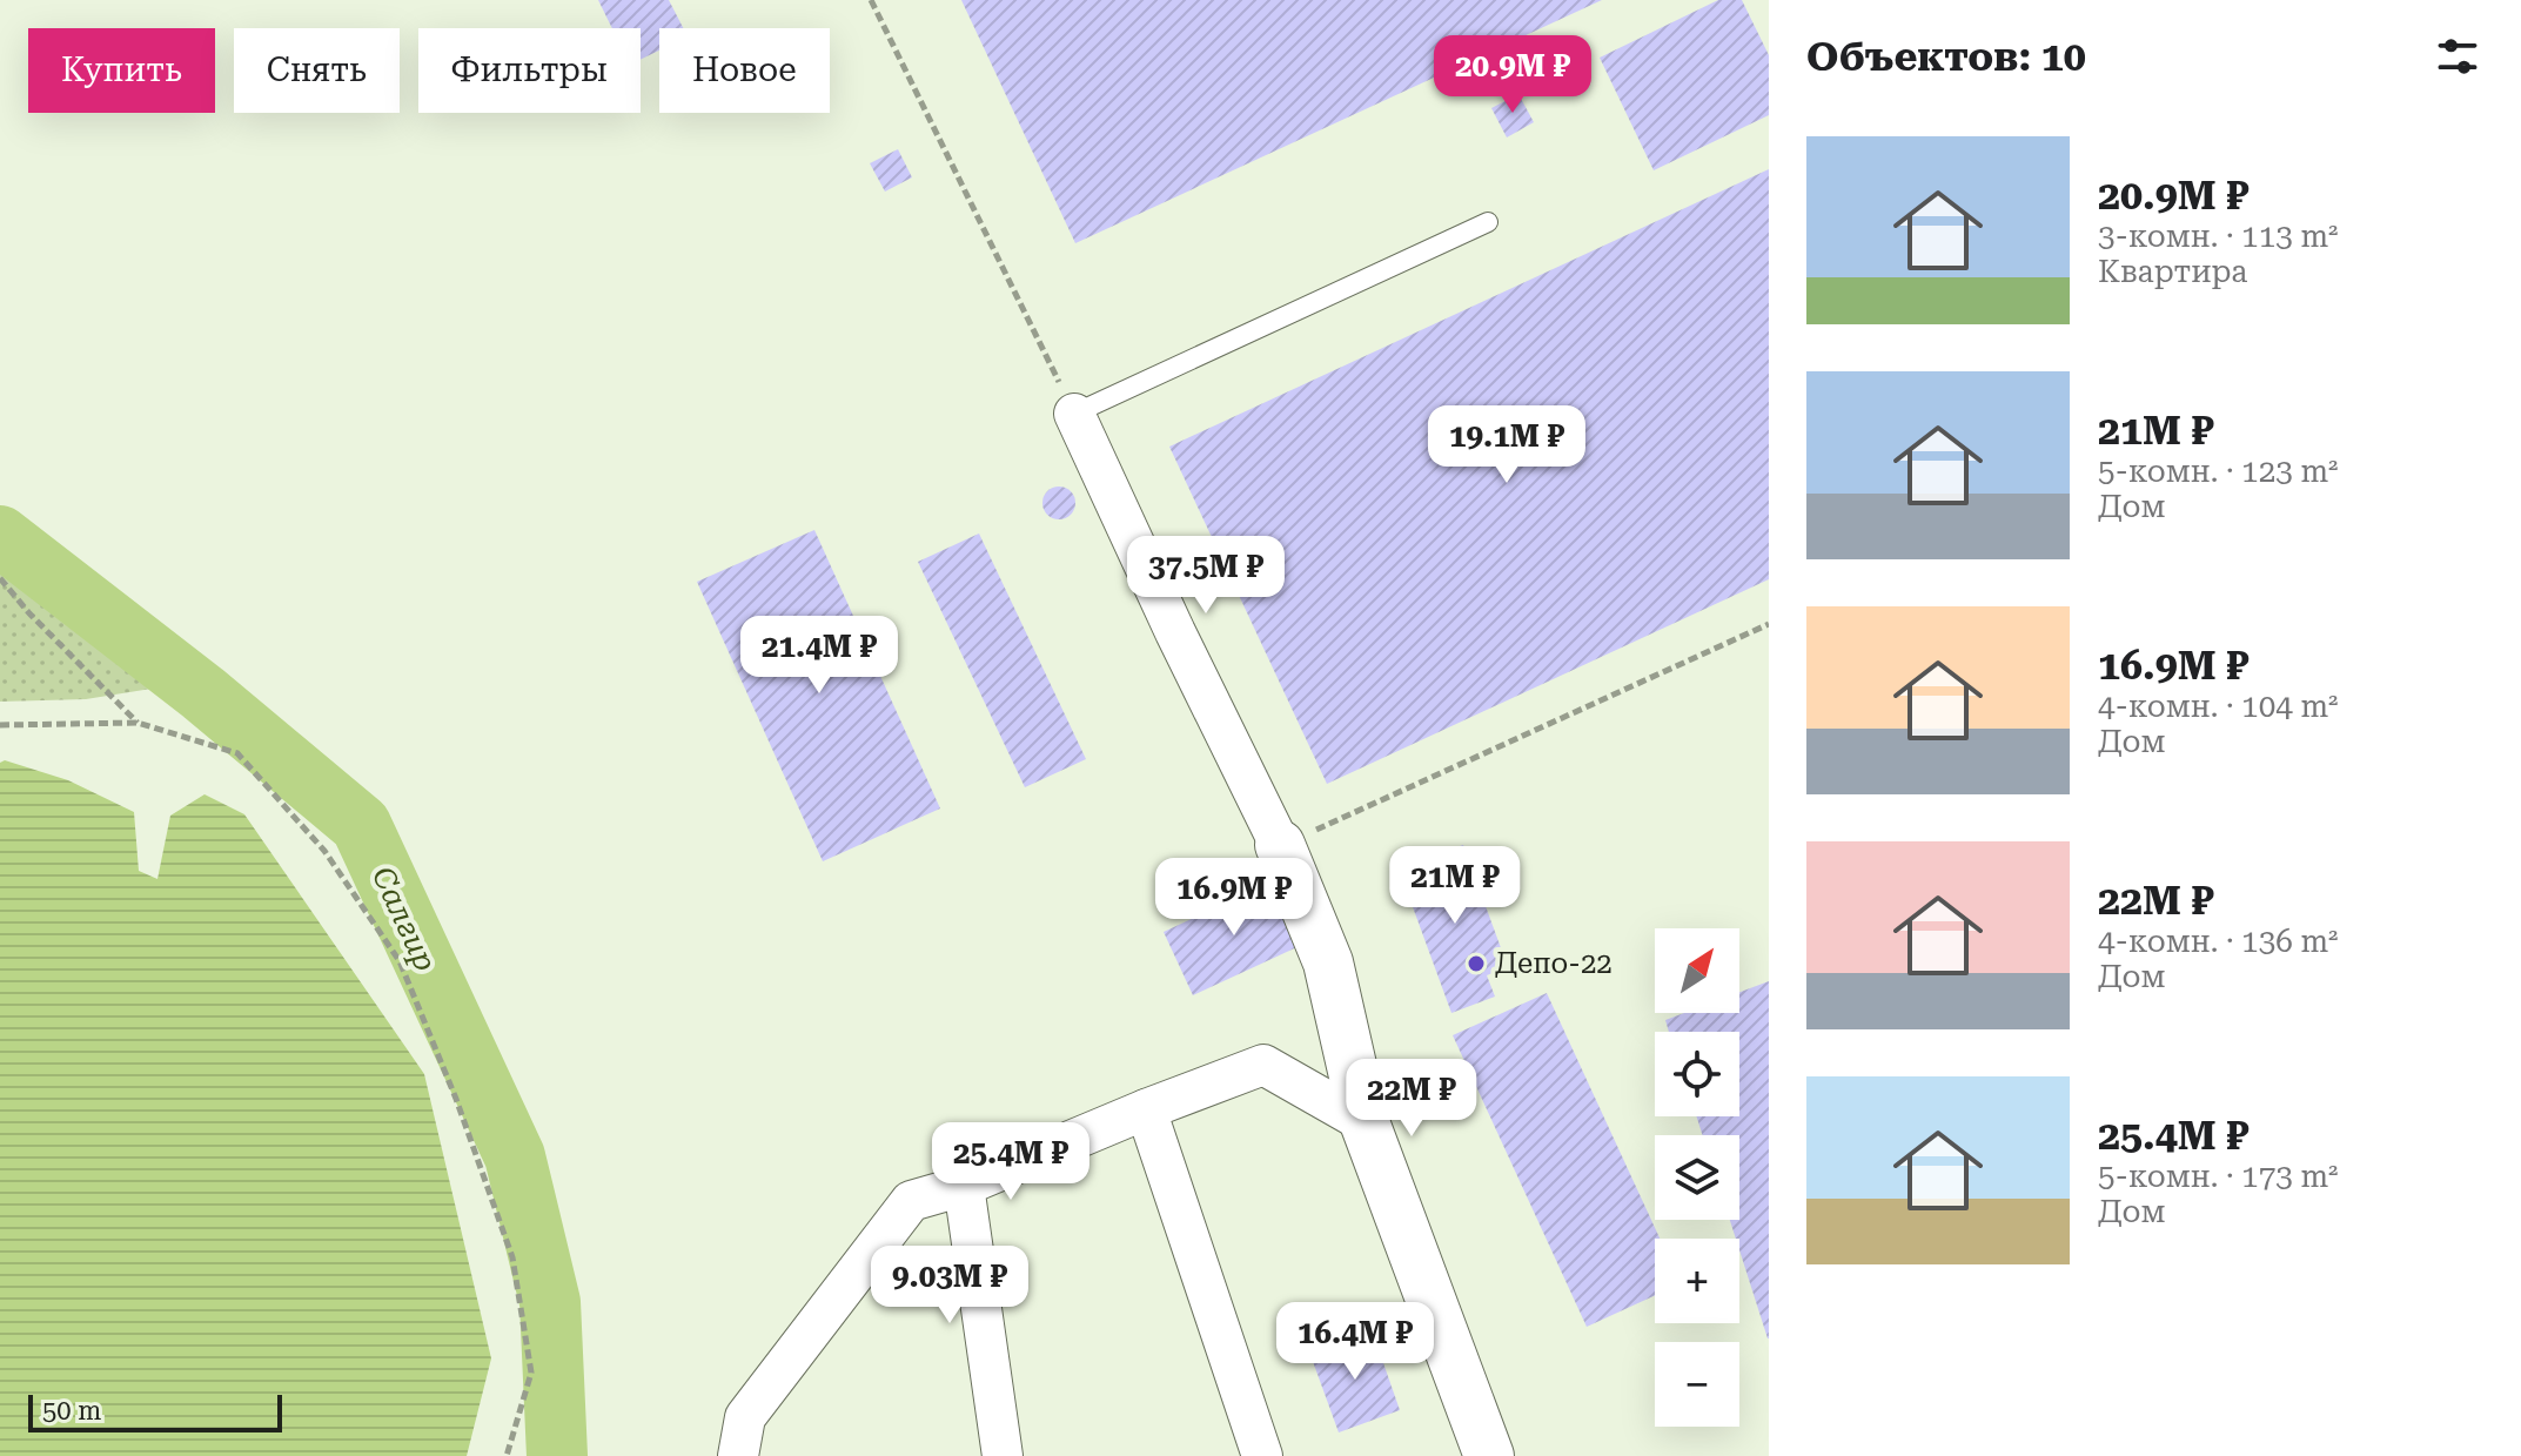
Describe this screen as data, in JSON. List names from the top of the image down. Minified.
{"water":["Салгир"],"places":["Депо-22"],"scale_bar":"50 m","north":"top right","page":{"heading":"Объектов: 10","chip":["Купить","Снять","Фильтры","Новое"],"price":["20.9M ₽","19.1M ₽","37.5M ₽","21.4M ₽","21M ₽","16.9M ₽","22M ₽","25.4M ₽","9.03M ₽","16.4M ₽"],"list":[{"name":"20.9M ₽","note":"3-комн. · 113 m² · Квартира"},{"name":"21M ₽","note":"5-комн. · 123 m² · Дом"},{"name":"16.9M ₽","note":"4-комн. · 104 m² · Дом"},{"name":"22M ₽","note":"4-комн. · 136 m² · Дом"},{"name":"25.4M ₽","note":"5-комн. · 173 m² · Дом"}],"map_buttons":["+","−"],"scale":"50 m"}}
